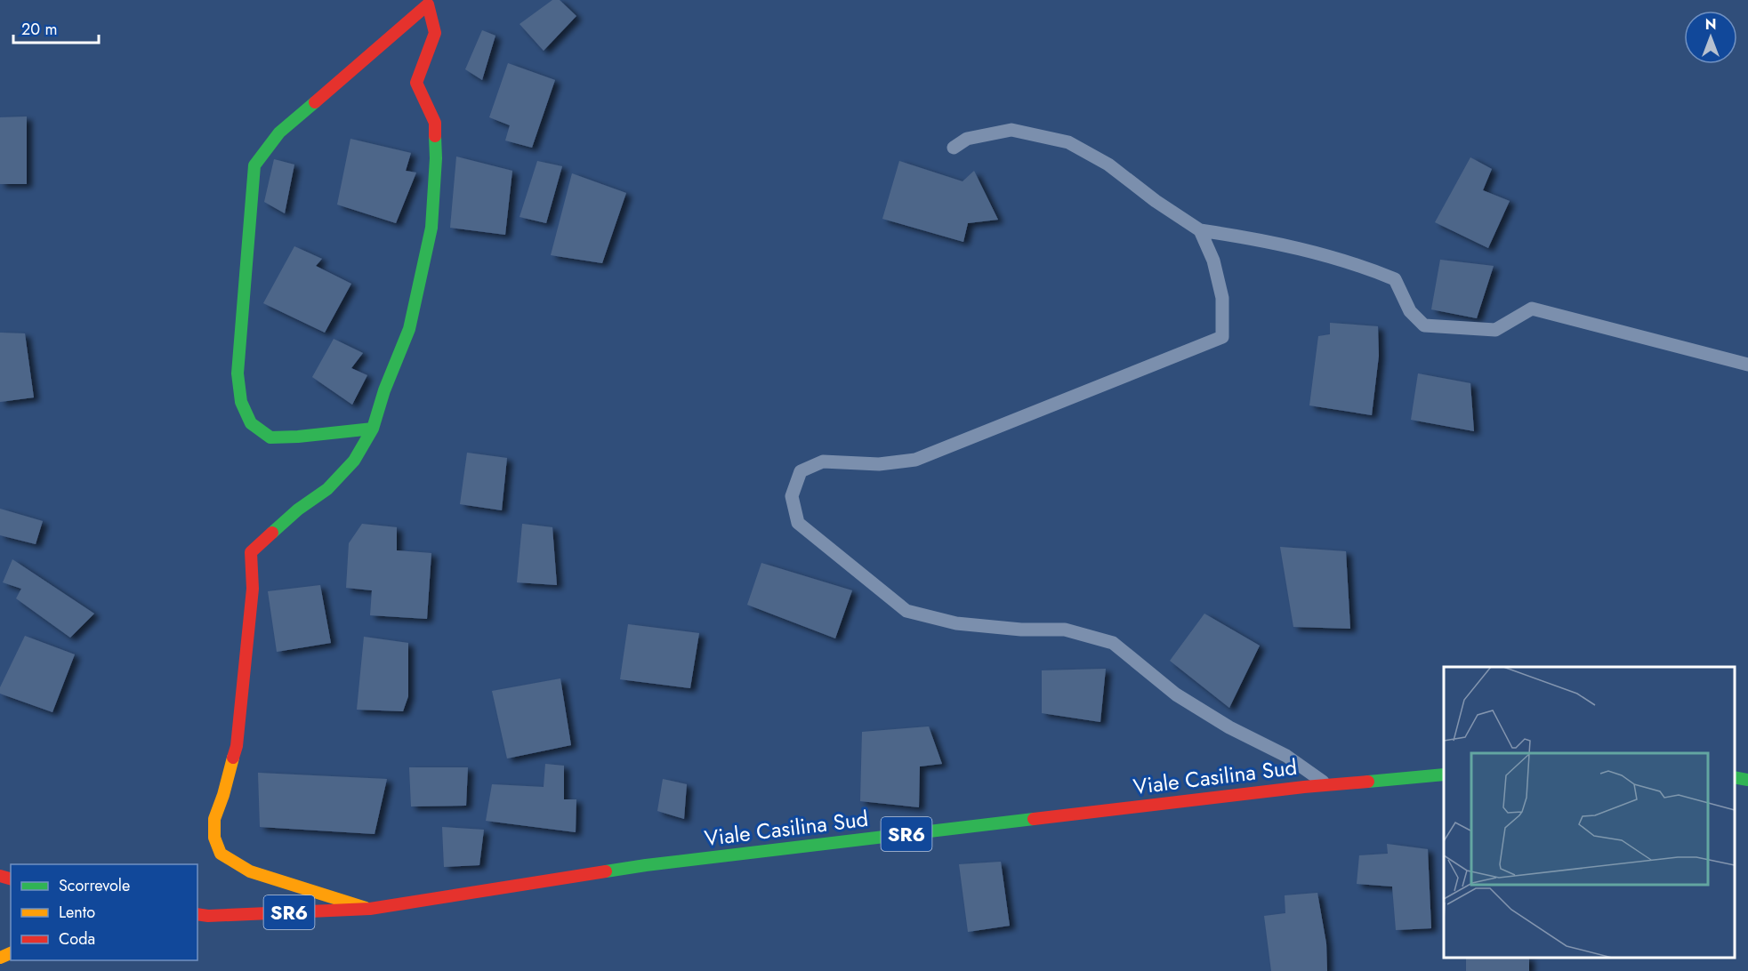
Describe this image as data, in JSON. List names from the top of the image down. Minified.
{"streets":{"street":["Viale Casilina Sud","SR6"]},"legend":["Scorrevole","Lento","Coda"],"scale_bar":"20 m","north":"top"}
